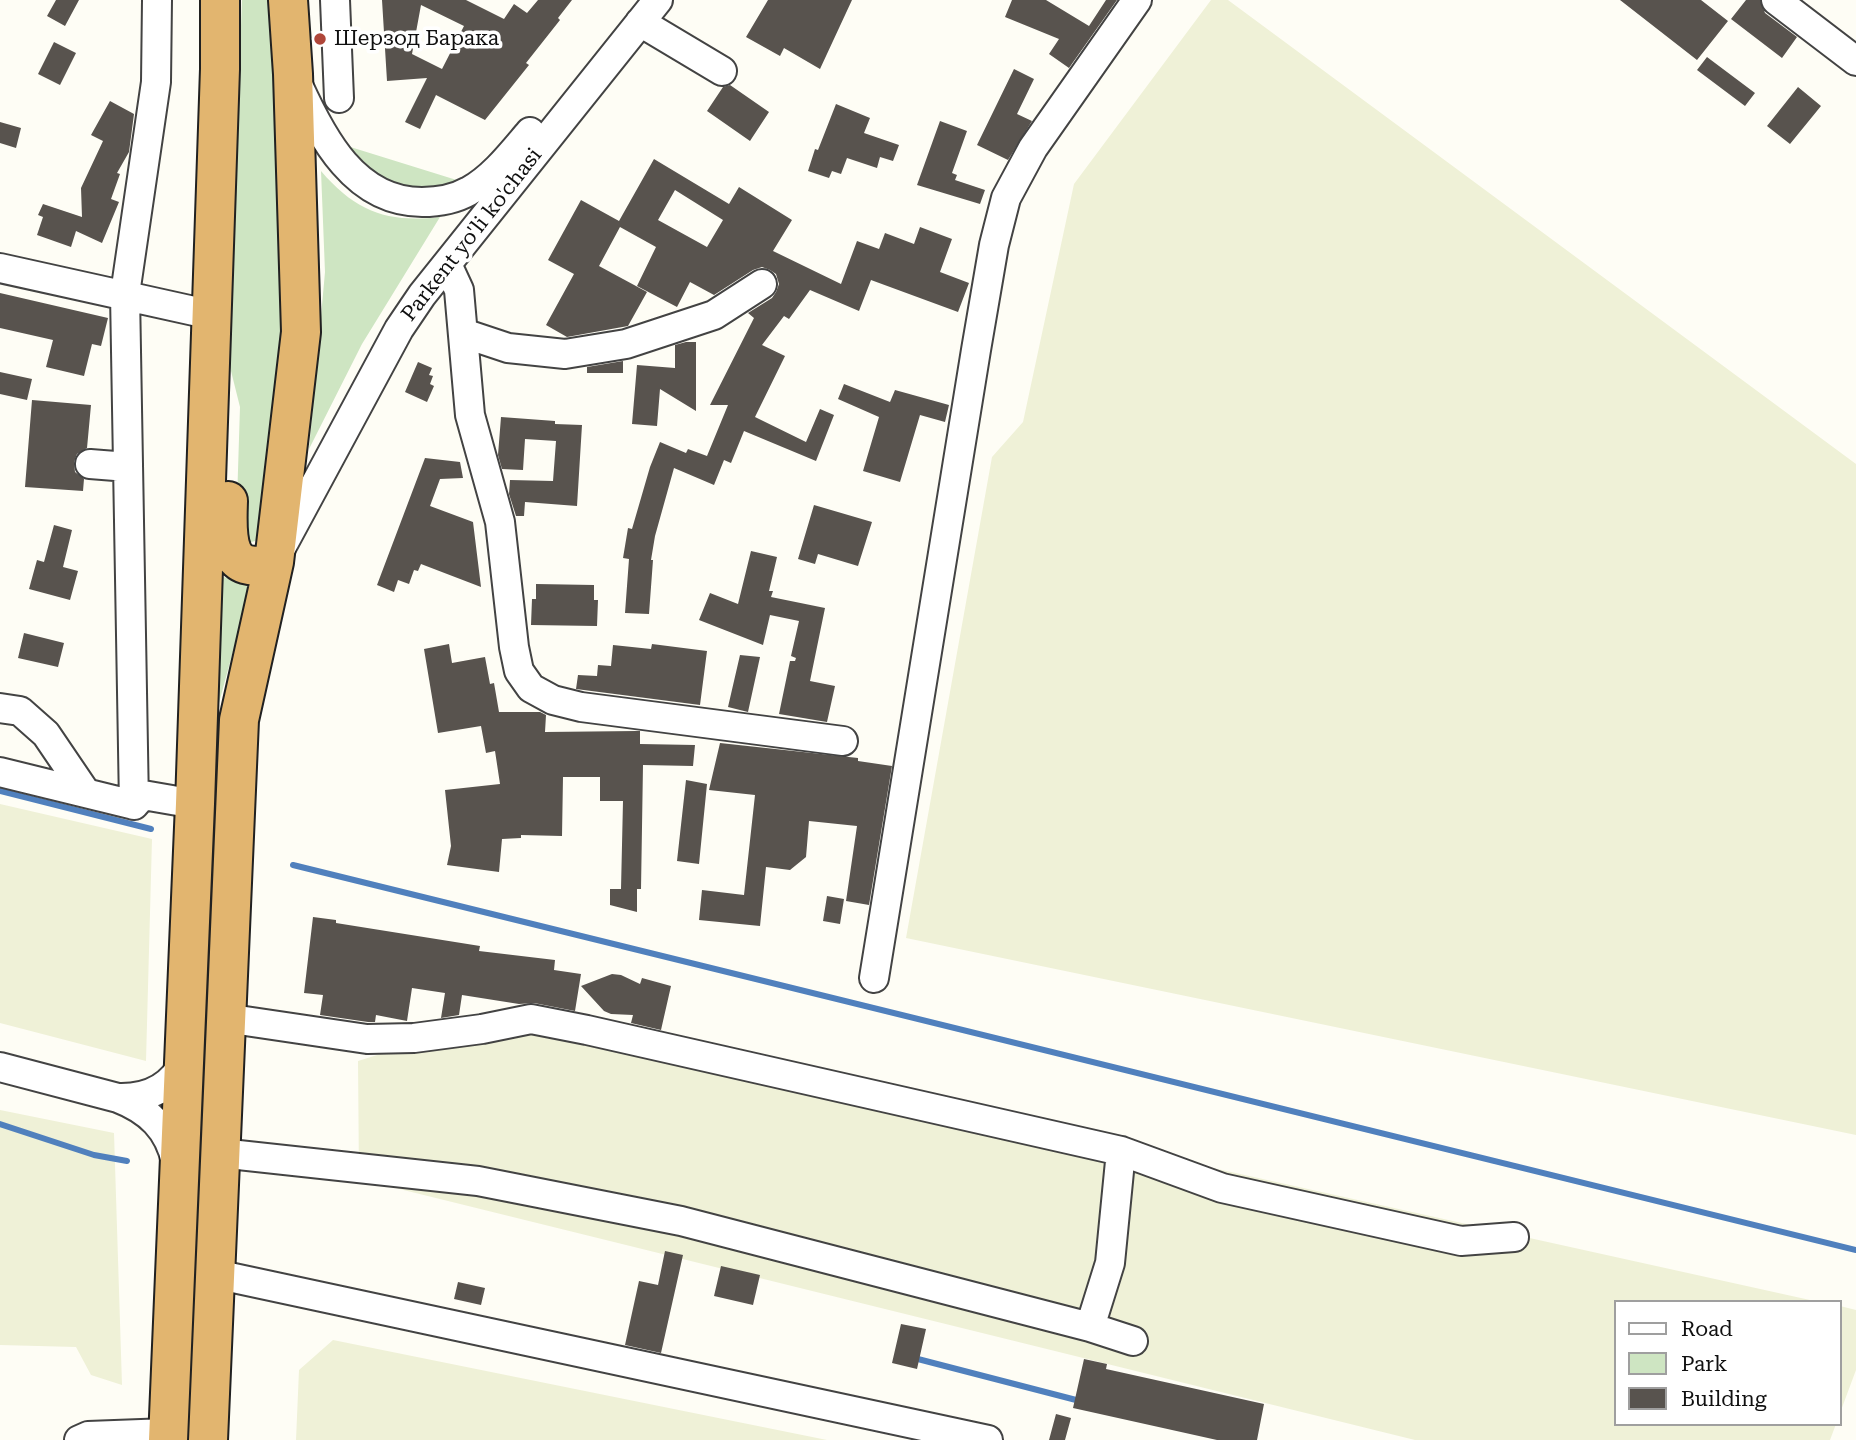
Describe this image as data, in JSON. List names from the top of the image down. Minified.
{"streets":{"street":["Parkent yo'li ko'chasi"]},"places":["Шерзод Барака"],"legend":["Road","Park","Building"]}
